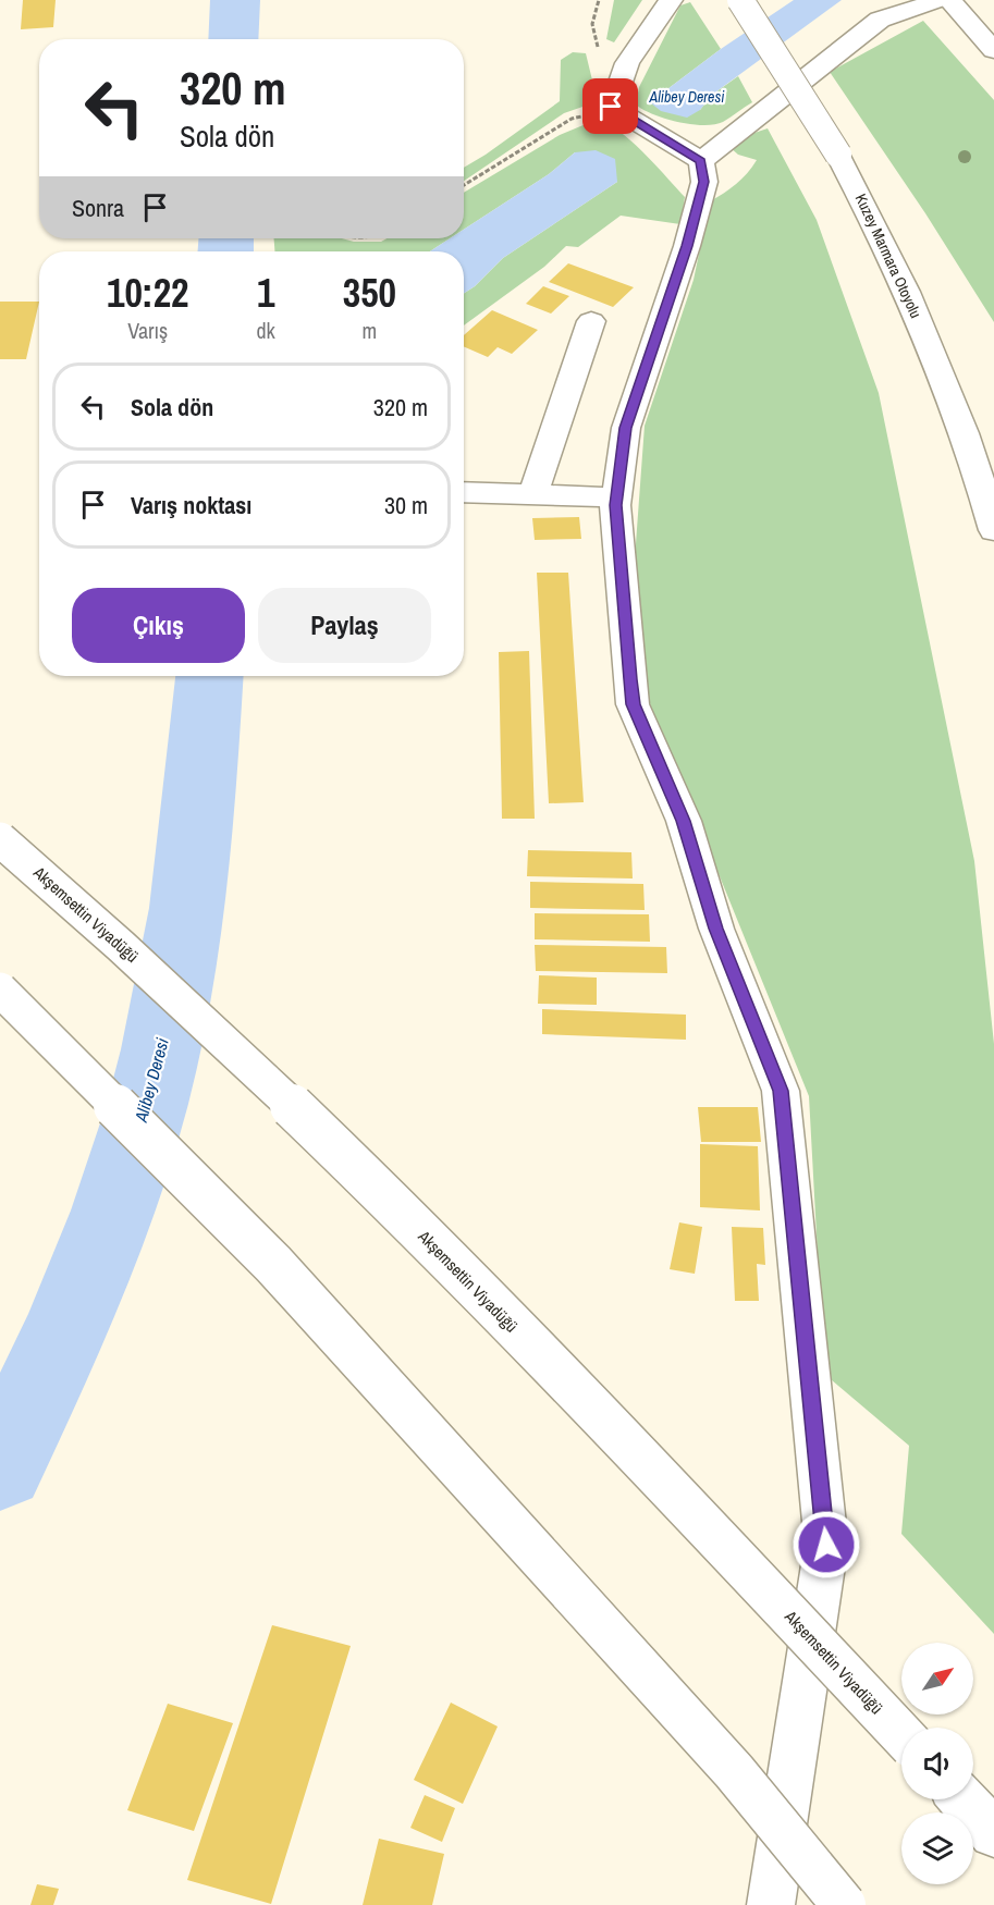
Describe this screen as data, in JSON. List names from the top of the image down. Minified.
{"streets":{"main road":["Kuzey Marmara Otoyolu","Akşemsettin Viyadüğü"]},"water":["Alibey Deresi"],"north":"top right","page":{"turn":["320 m","Sola dön"],"then":"Sonra","eta":["10:22","Varış","1","dk","350","m"],"list":[{"name":"Sola dön","value":"320 m"},{"name":"Varış noktası","value":"30 m"}],"buttons":["Çıkış","Paylaş"]}}
